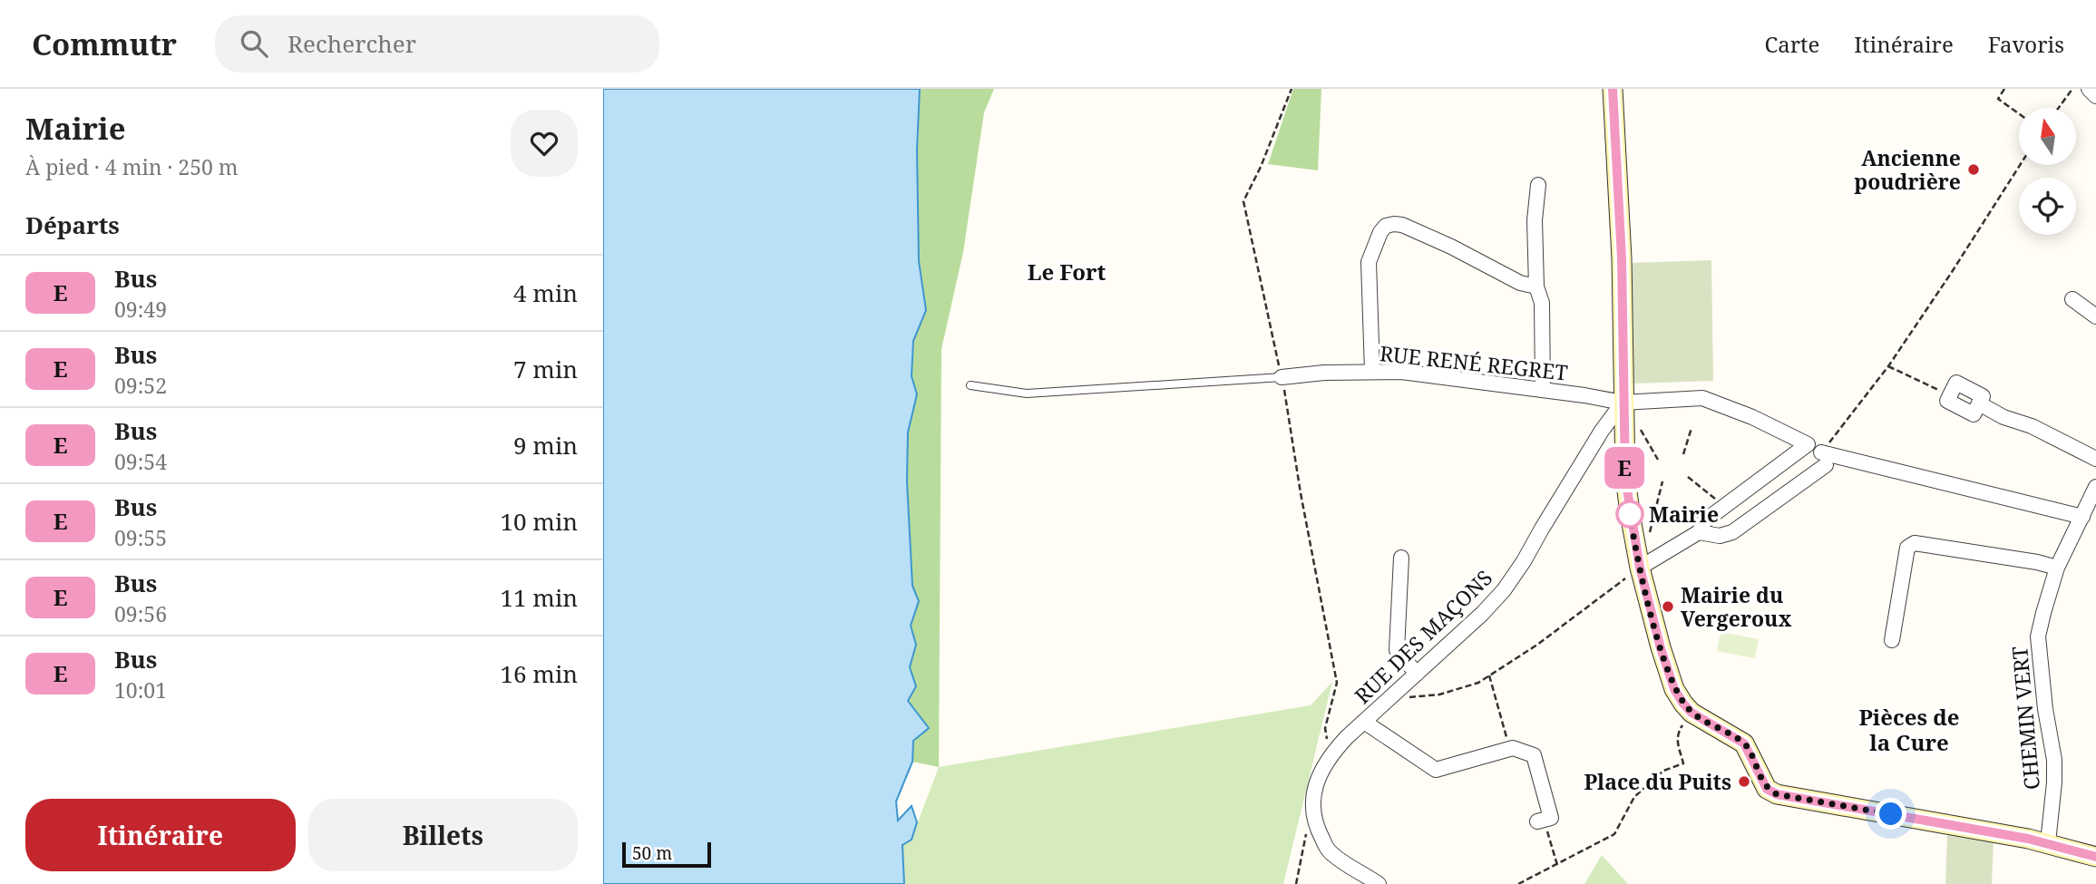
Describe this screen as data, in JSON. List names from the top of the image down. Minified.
{"streets":{"street":["RUE RENÉ REGRET","RUE DES MAÇONS","CHEMIN VERT"]},"crossings":[["RUE RENÉ REGRET","RUE DES MAÇONS"]],"districts":["Le Fort","Pièces de la Cure"],"places":["Ancienne poudrière","Mairie","Mairie du Vergeroux","Place du Puits"],"lines":["bus line E"],"scale_bar":"50 m","north":"top","page":{"header":"Commutr","search":"Rechercher","nav":["Carte","Itinéraire","Favoris"],"heading":[["Mairie","À pied · 4 min · 250 m"],"Départs"],"on_map":"E","list":[{"mark":"E","name":"Bus","note":"09:49","value":"4 min"},{"mark":"E","name":"Bus","note":"09:52","value":"7 min"},{"mark":"E","name":"Bus","note":"09:54","value":"9 min"},{"mark":"E","name":"Bus","note":"09:55","value":"10 min"},{"mark":"E","name":"Bus","note":"09:56","value":"11 min"},{"mark":"E","name":"Bus","note":"10:01","value":"16 min"}],"buttons":["Itinéraire","Billets"],"scale":"50 m"}}
